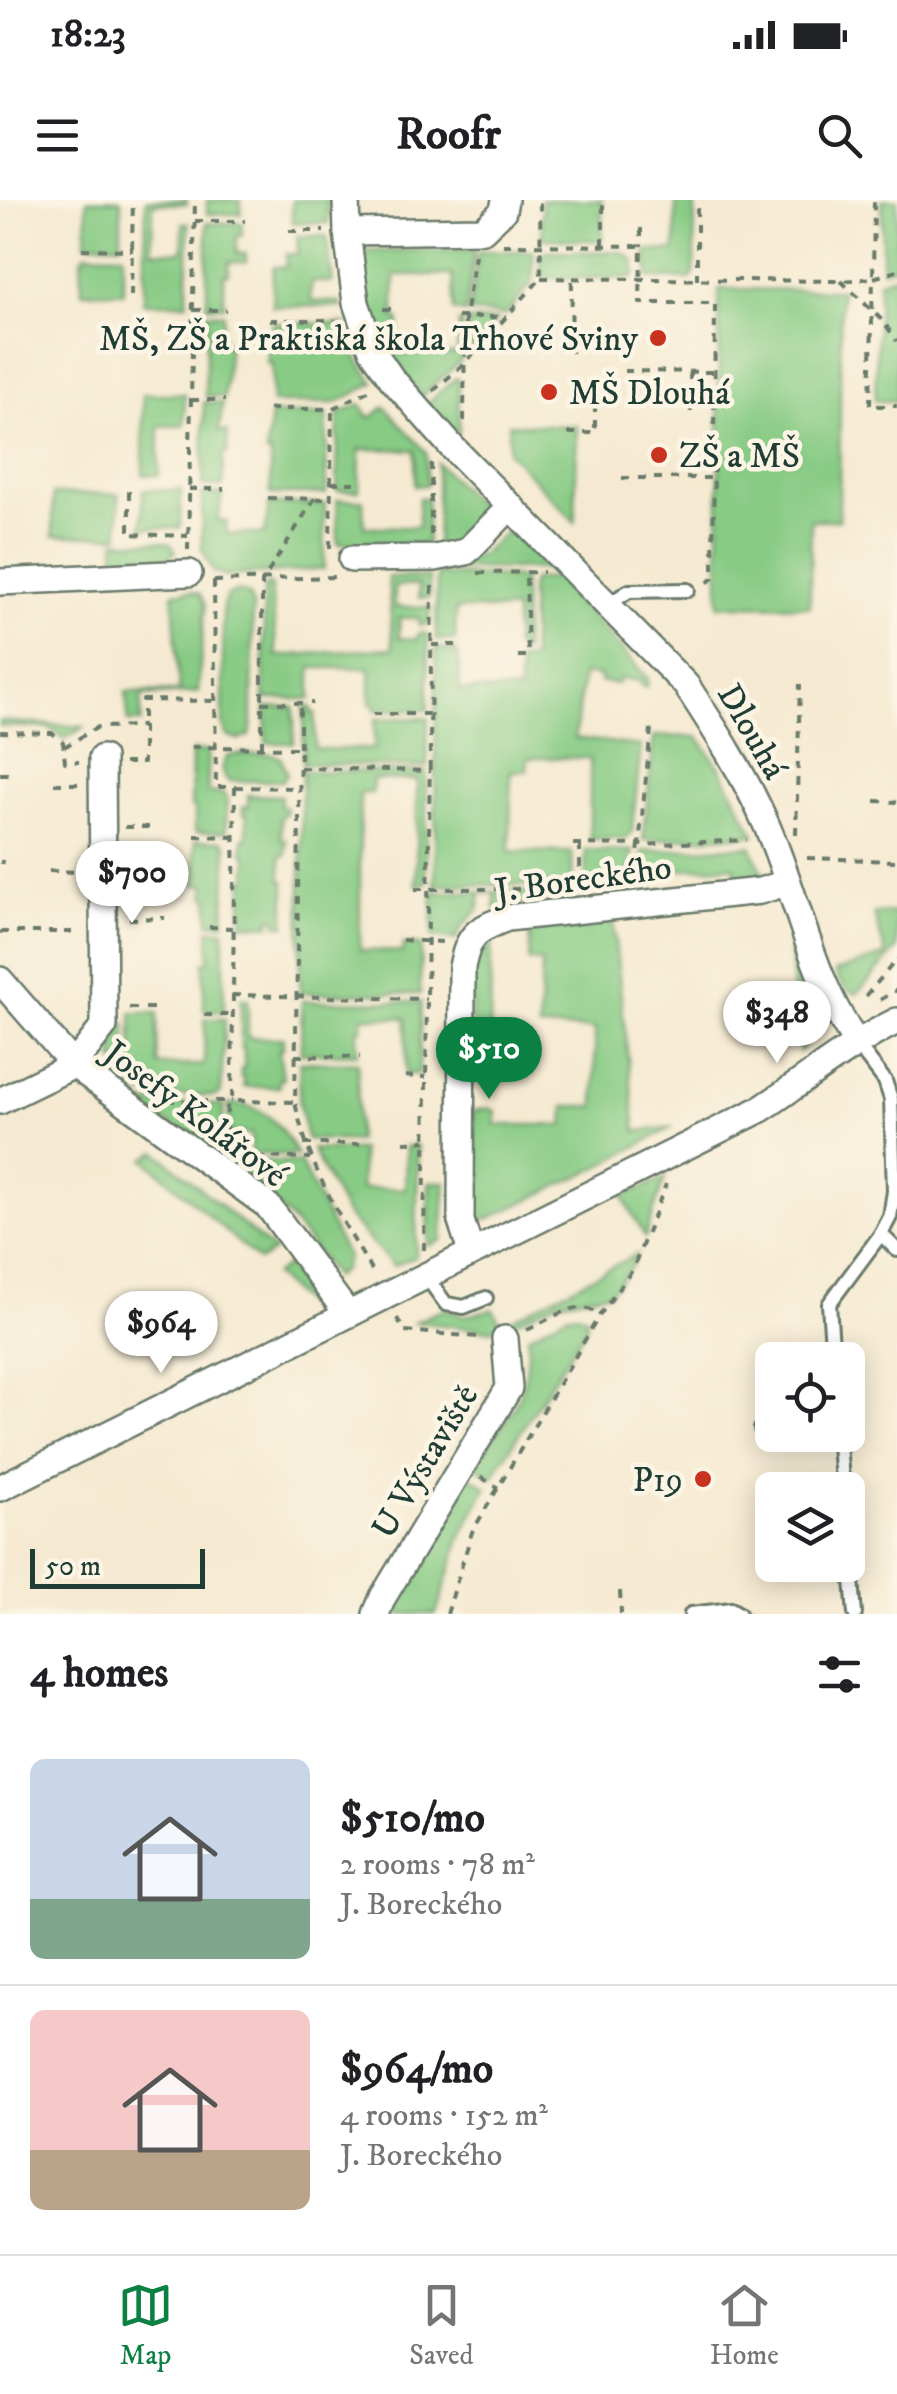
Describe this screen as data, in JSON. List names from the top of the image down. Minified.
{"streets":{"street":["Dlouhá","J. Boreckého","Josefy Kolářové","U Výstaviště"]},"crossings":[["Dlouhá","J. Boreckého"]],"places":["MŠ, ZŠ a Praktiská škola Trhové Sviny","MŠ Dlouhá","ZŠ a MŠ","P19"],"scale_bar":"50 m","page":{"status":"18:23","header":"Roofr","price":["$700","$348","$510","$964"],"scale":"50 m","heading":"4 homes","list":[{"name":"$510/mo","note":"2 rooms · 78 m² · J. Boreckého"},{"name":"$964/mo","note":"4 rooms · 152 m² · J. Boreckého"}],"tabs":["Map","Saved","Home"]}}
